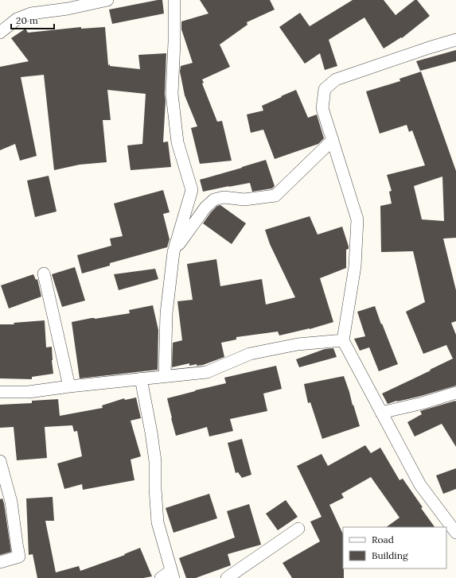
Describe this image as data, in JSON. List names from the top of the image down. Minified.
{"legend":["Road","Building"],"scale_bar":"20 m"}
